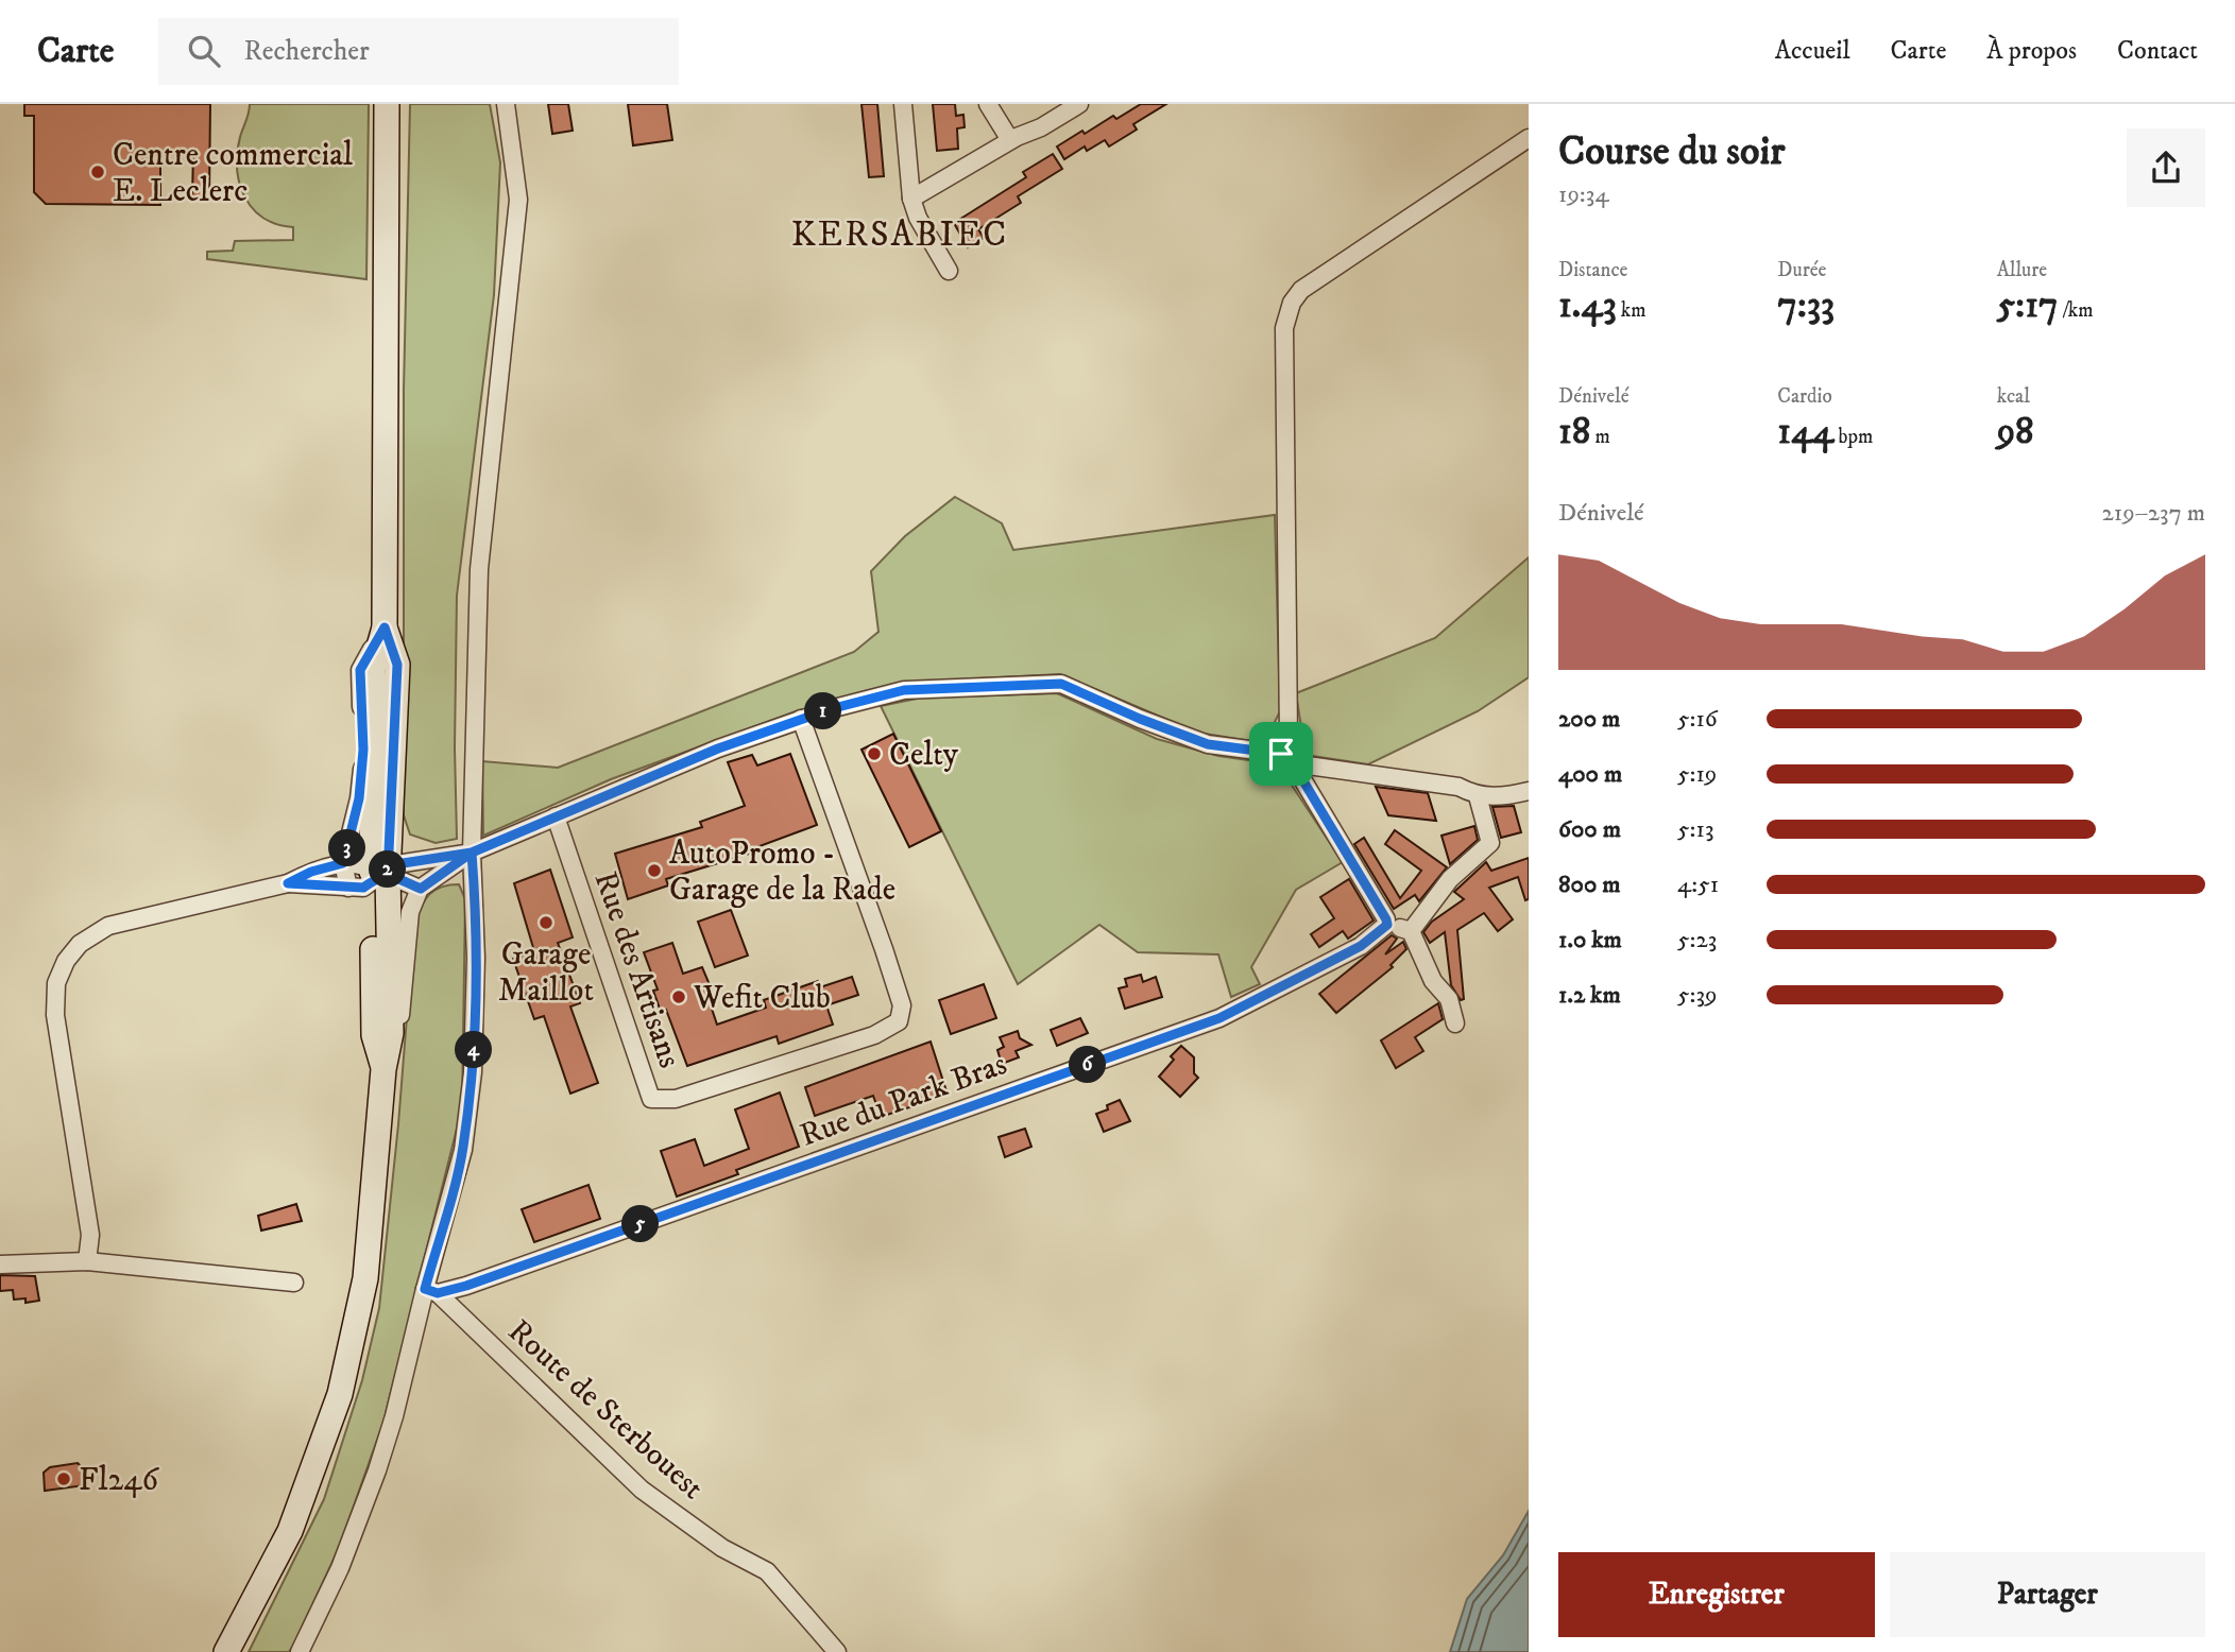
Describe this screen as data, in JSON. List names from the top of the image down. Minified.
{"streets":{"street":["Rue des Artisans","Rue du Park Bras","Route de Sterbouest"]},"crossings":[["Rue du Park Bras","Route de Sterbouest"]],"districts":["KERSABIEC"],"places":["Centre commercial E. Leclerc","Celty","AutoPromo - Garage de la Rade","Garage Maillot","Wefit Club","Fl246"],"page":{"header":"Carte","search":"Rechercher","nav":["Accueil","Carte","À propos","Contact"],"heading":["Course du soir","19:34"],"stats":[["Distance","1.43 km"],["Durée","7:33"],["Allure","5:17 /km"],["Dénivelé","18 m"],["Cardio","144 bpm"],["kcal","98"]],"chart":["Dénivelé","219–237 m"],"list":[{"name":"200 m","note":"5:16"},{"name":"400 m","note":"5:19"},{"name":"600 m","note":"5:13"},{"name":"800 m","note":"4:51"},{"name":"1.0 km","note":"5:23"},{"name":"1.2 km","note":"5:39"}],"pins":["1","3","2","4","6","5"],"buttons":["Enregistrer","Partager"]}}
